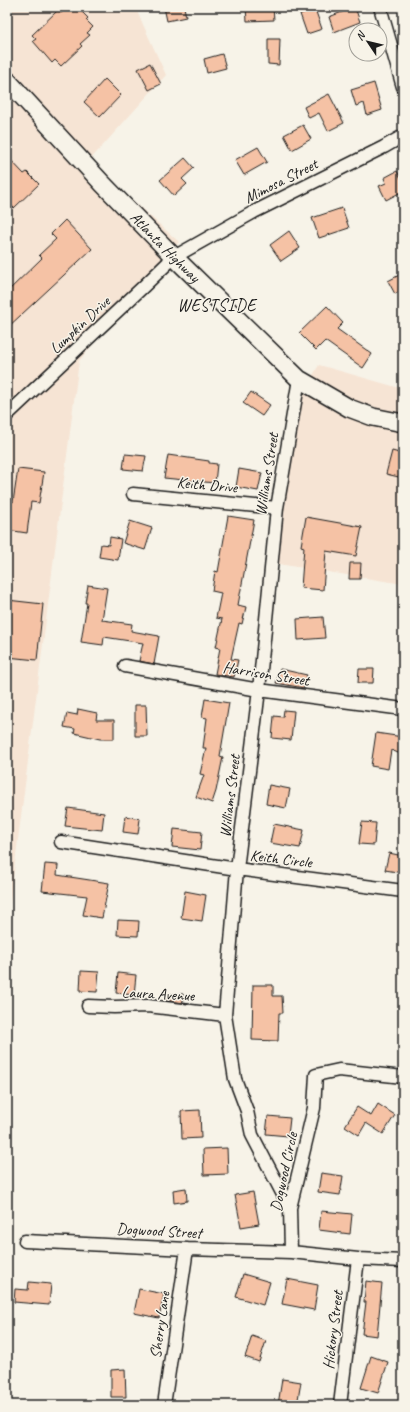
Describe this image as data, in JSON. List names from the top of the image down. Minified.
{"streets":{"main road":["Atlanta Highway"],"street":["Mimosa Street","Lumpkin Drive","Williams Street","Keith Drive","Harrison Street","Keith Circle","Laura Avenue","Dogwood Circle","Dogwood Street","Sherry Lane","Hickory Street"]},"crossings":[["Mimosa Street","Atlanta Highway"],["Mimosa Street","Lumpkin Drive"],["Atlanta Highway","Lumpkin Drive"],["Atlanta Highway","Williams Street"],["Williams Street","Keith Drive"],["Williams Street","Harrison Street"],["Williams Street","Keith Circle"],["Williams Street","Laura Avenue"],["Williams Street","Dogwood Circle"],["Dogwood Circle","Dogwood Street"],["Dogwood Street","Sherry Lane"]],"districts":["WESTSIDE"],"north":"top left"}
